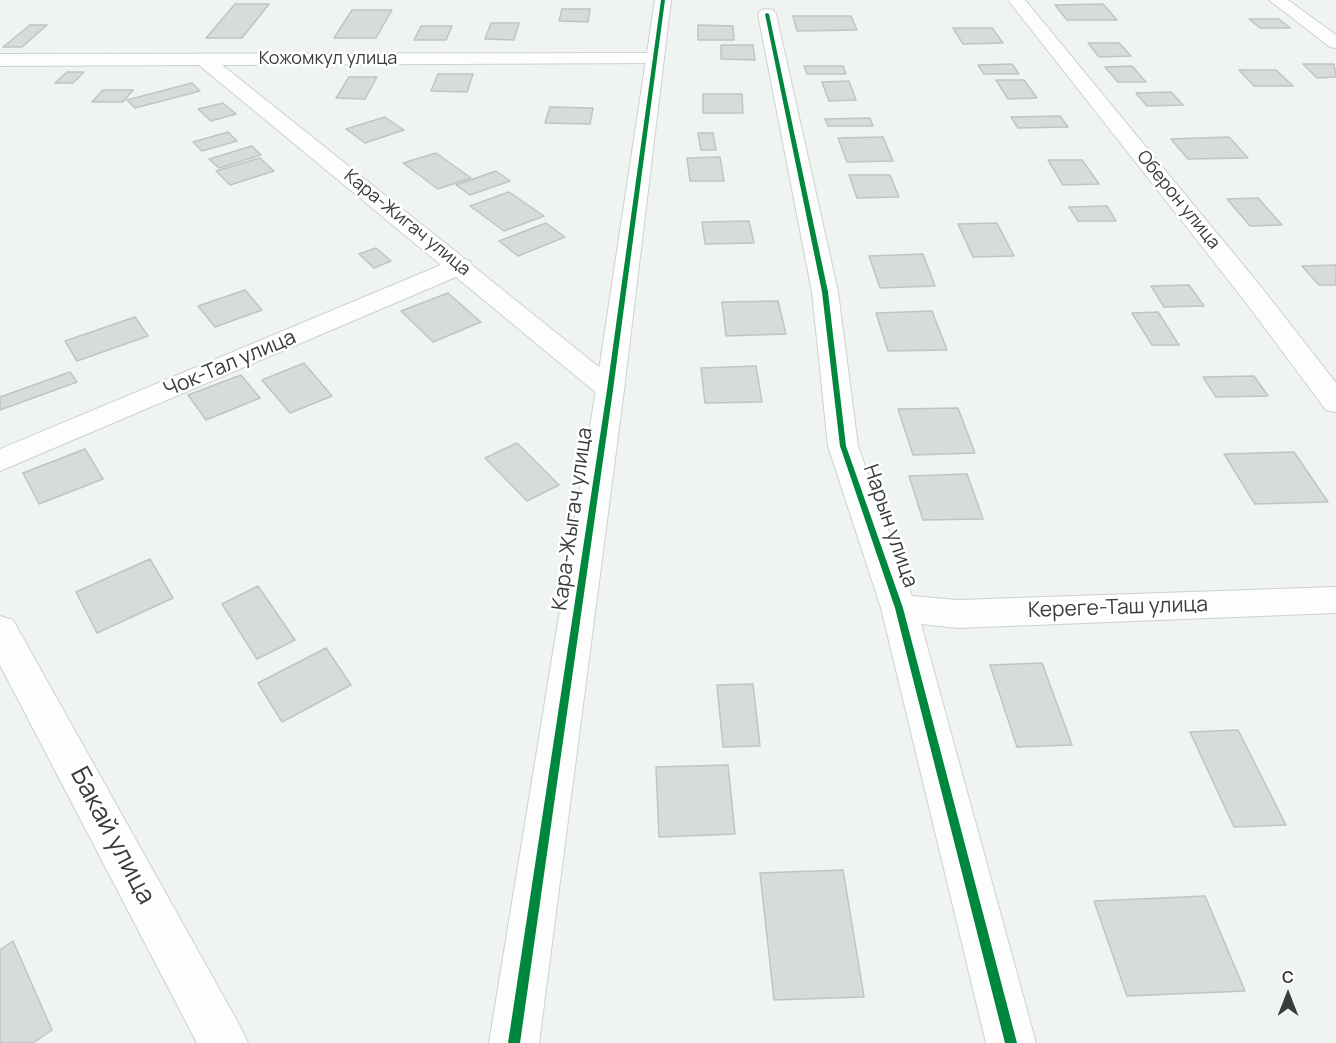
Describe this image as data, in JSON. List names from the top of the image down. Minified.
{"streets":{"street":["Кожомкул улица","Оберон улица","Кара-Жигач улица","Чок-Тал улица","Кара-Жыгач улица","Нарын улица","Кереге-Таш улица","Бакай улица"]},"crossings":[["Кожомкул улица","Кара-Жигач улица"],["Кожомкул улица","Кара-Жыгач улица"],["Кара-Жигач улица","Чок-Тал улица"],["Кара-Жигач улица","Кара-Жыгач улица"],["Нарын улица","Кереге-Таш улица"]],"north":"top"}
